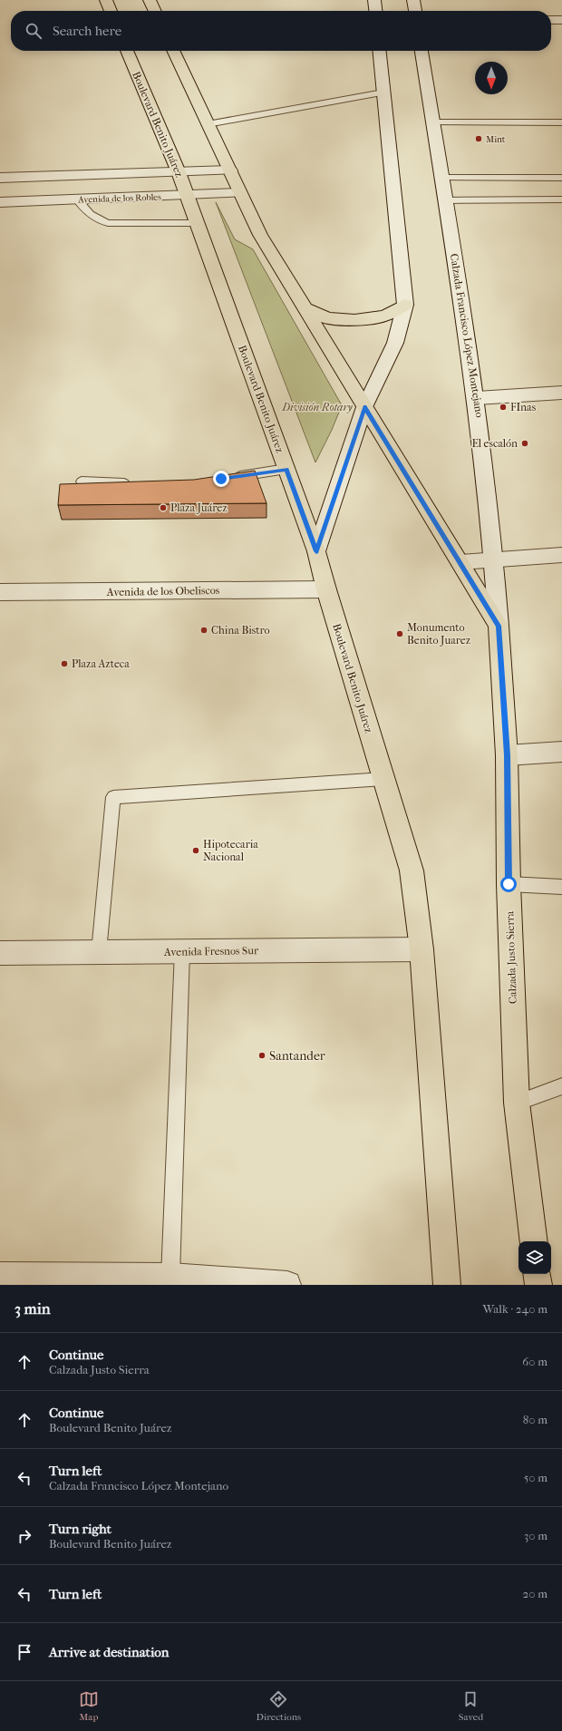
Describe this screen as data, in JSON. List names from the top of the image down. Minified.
{"streets":{"main road":["Boulevard Benito Juárez","Avenida de los Robles","Calzada Francisco López Montejano","Avenida de los Obeliscos","Avenida Fresnos Sur","Calzada Justo Sierra"]},"crossings":[["Boulevard Benito Juárez","Avenida de los Robles"],["Boulevard Benito Juárez","Avenida de los Obeliscos"],["Boulevard Benito Juárez","Avenida Fresnos Sur"],["Calzada Francisco López Montejano","Calzada Justo Sierra"]],"parks":["División Rotary"],"places":["Mint","FInas","El escalón","Plaza Juárez","China Bistro","Monumento Benito Juarez","Plaza Azteca","Hipotecaria Nacional","Santander"],"north":"bottom","page":{"search":"Search here","heading":["3 min","Walk · 240 m"],"list":[["Continue","Calzada Justo Sierra","60 m"],["Continue","Boulevard Benito Juárez","80 m"],["Turn left","Calzada Francisco López Montejano","50 m"],["Turn right","Boulevard Benito Juárez","30 m"],["Turn left","20 m"],"Arrive at destination"],"nav":["Map","Directions","Saved"]}}
